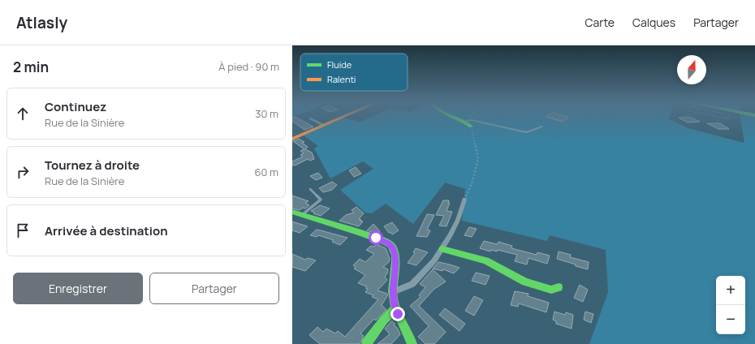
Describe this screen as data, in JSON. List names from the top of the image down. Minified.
{"legend":["Fluide","Ralenti"],"north":"top","page":{"header":"Atlasly","nav":["Carte","Calques","Partager"],"heading":["2 min","À pied · 90 m"],"list":[["Continuez","Rue de la Sinière","30 m"],["Tournez à droite","Rue de la Sinière","60 m"],"Arrivée à destination"],"buttons":["Enregistrer","Partager"],"map_buttons":["+","−"]}}
